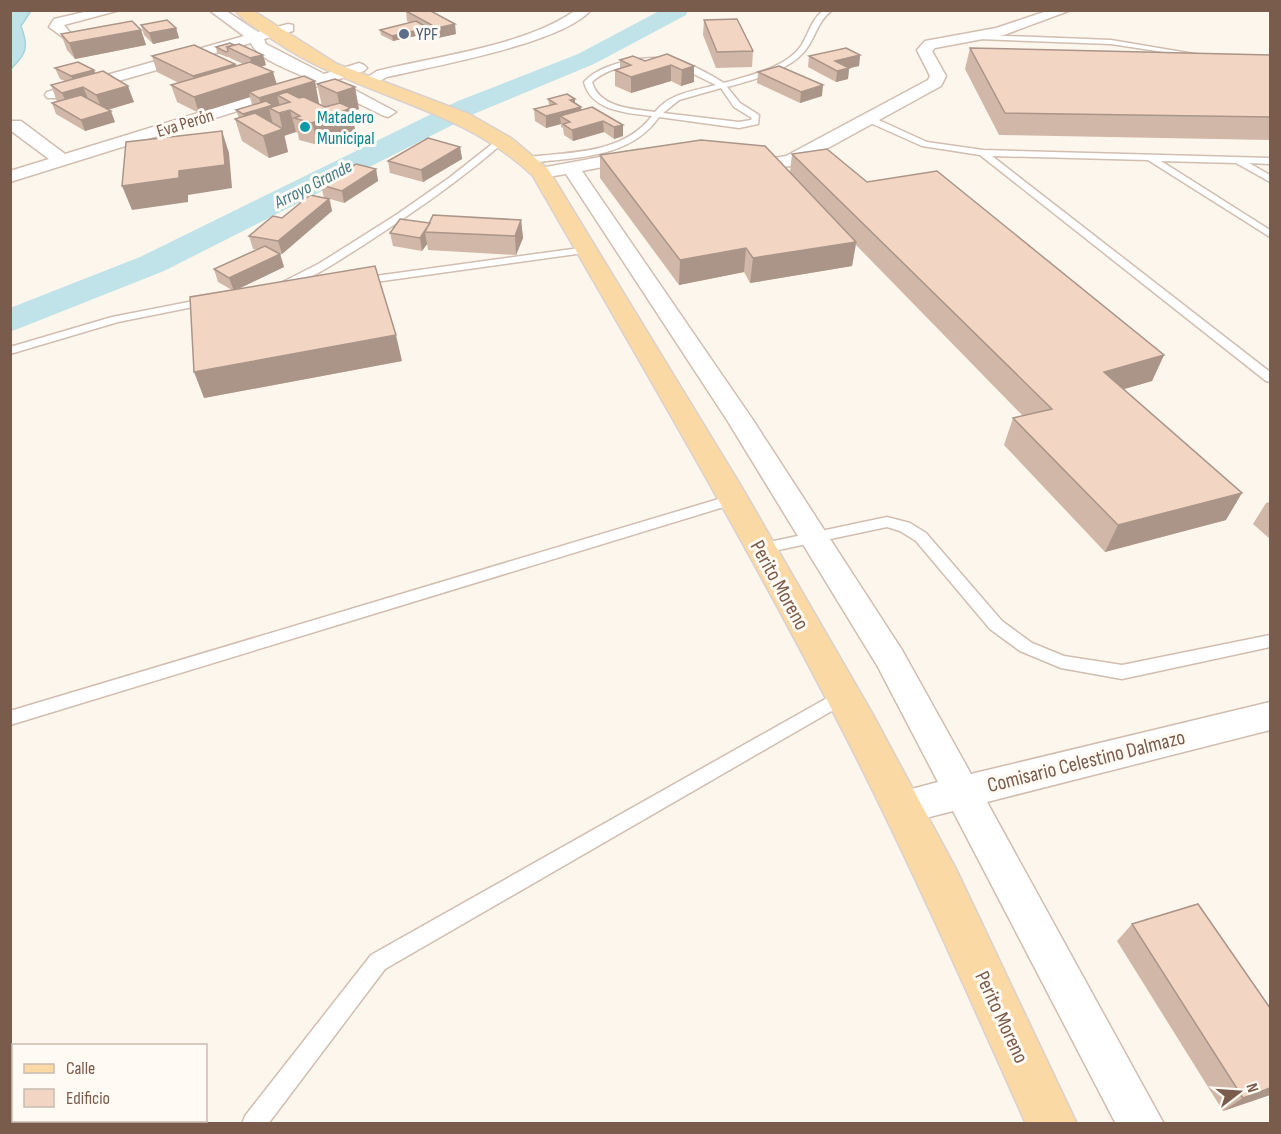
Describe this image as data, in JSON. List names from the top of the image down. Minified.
{"streets":{"main road":["Perito Moreno"],"street":["Eva Perón","Comisario Celestino Dalmazo"]},"crossings":[["Eva Perón","Perito Moreno"],["Perito Moreno","Comisario Celestino Dalmazo"]],"water":["Arroyo Grande"],"places":["YPF","Matadero Municipal"],"legend":["Calle","Edificio"],"north":"right"}
